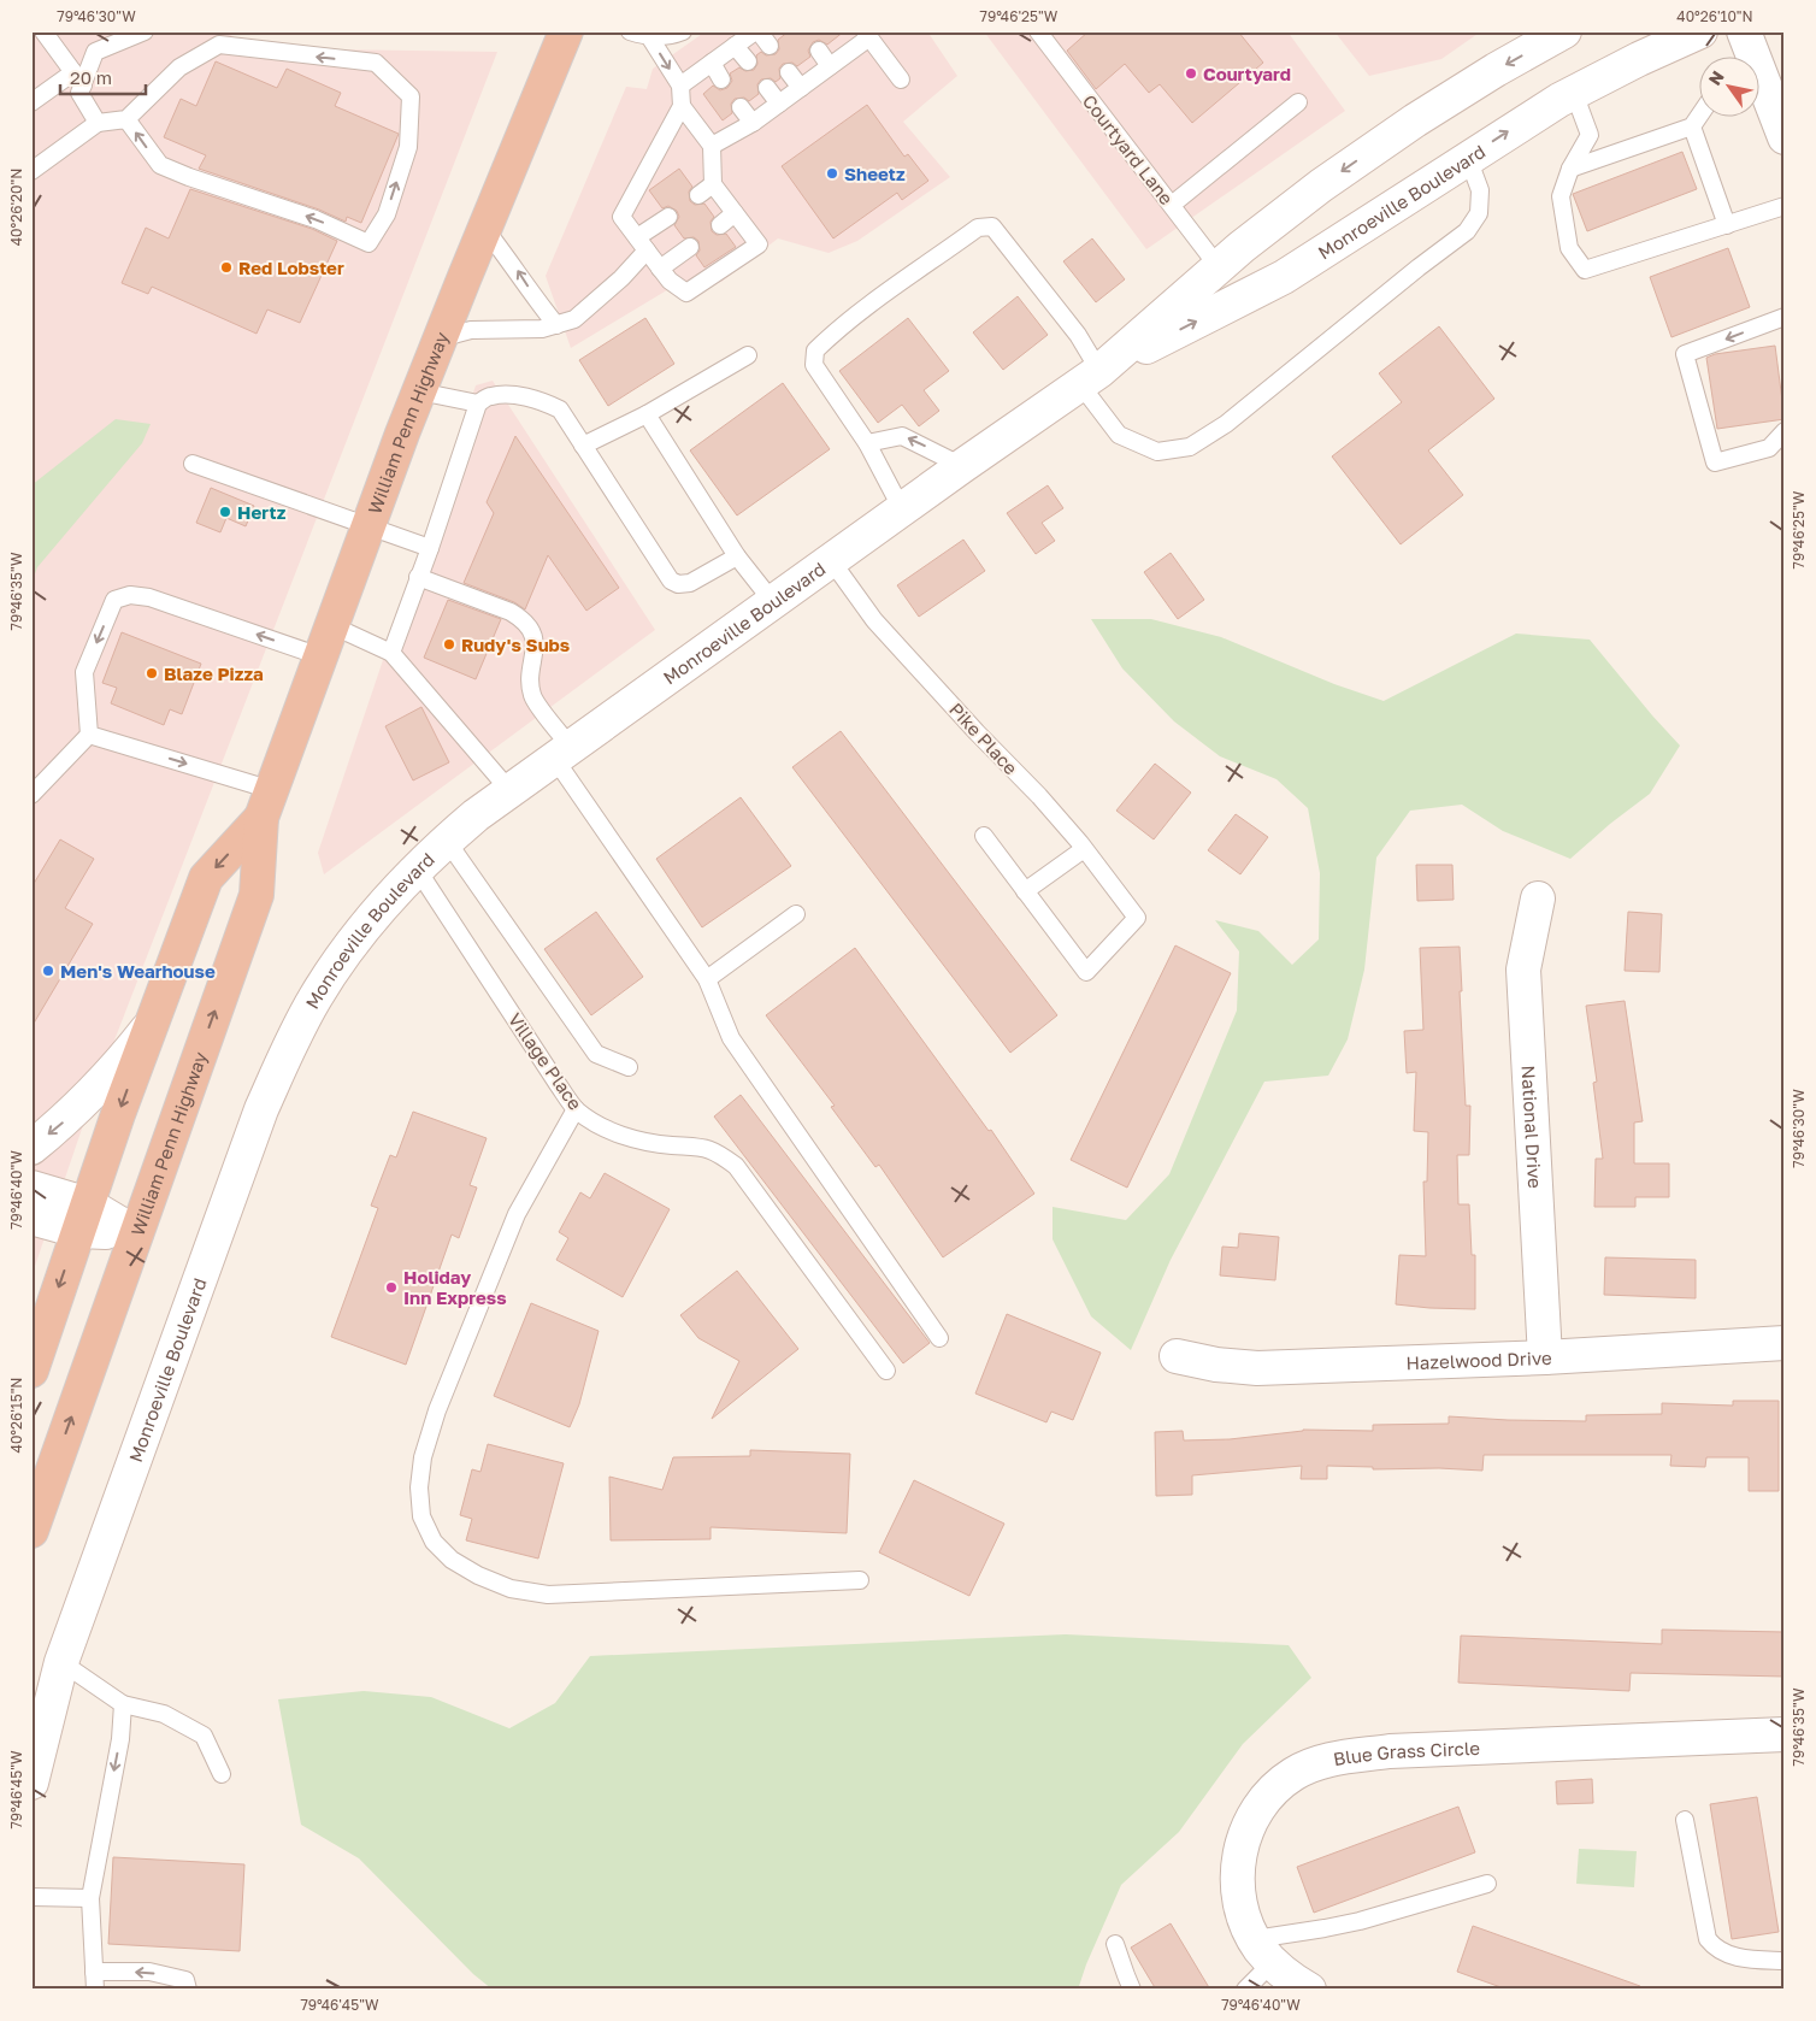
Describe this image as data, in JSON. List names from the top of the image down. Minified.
{"streets":{"highway":["William Penn Highway"],"main road":["Monroeville Boulevard","National Drive","Hazelwood Drive","Blue Grass Circle"],"lane":["Courtyard Lane","Pike Place","Village Place"]},"crossings":[["Courtyard Lane","Monroeville Boulevard"],["Monroeville Boulevard","Pike Place"],["Monroeville Boulevard","Village Place"],["National Drive","Hazelwood Drive"]],"places":["Courtyard","Sheetz","Red Lobster","Hertz","Rudy's Subs","Blaze Pizza","Men's Wearhouse","Holiday Inn Express"],"scale_bar":"20 m","north":"top left","coordinates":["79°46'30\"W","79°46'25\"W","40°26'10\"N","40°26'20\"N","79°46'35\"W","79°46'40\"W","40°26'15\"N","79°46'45\"W"]}
